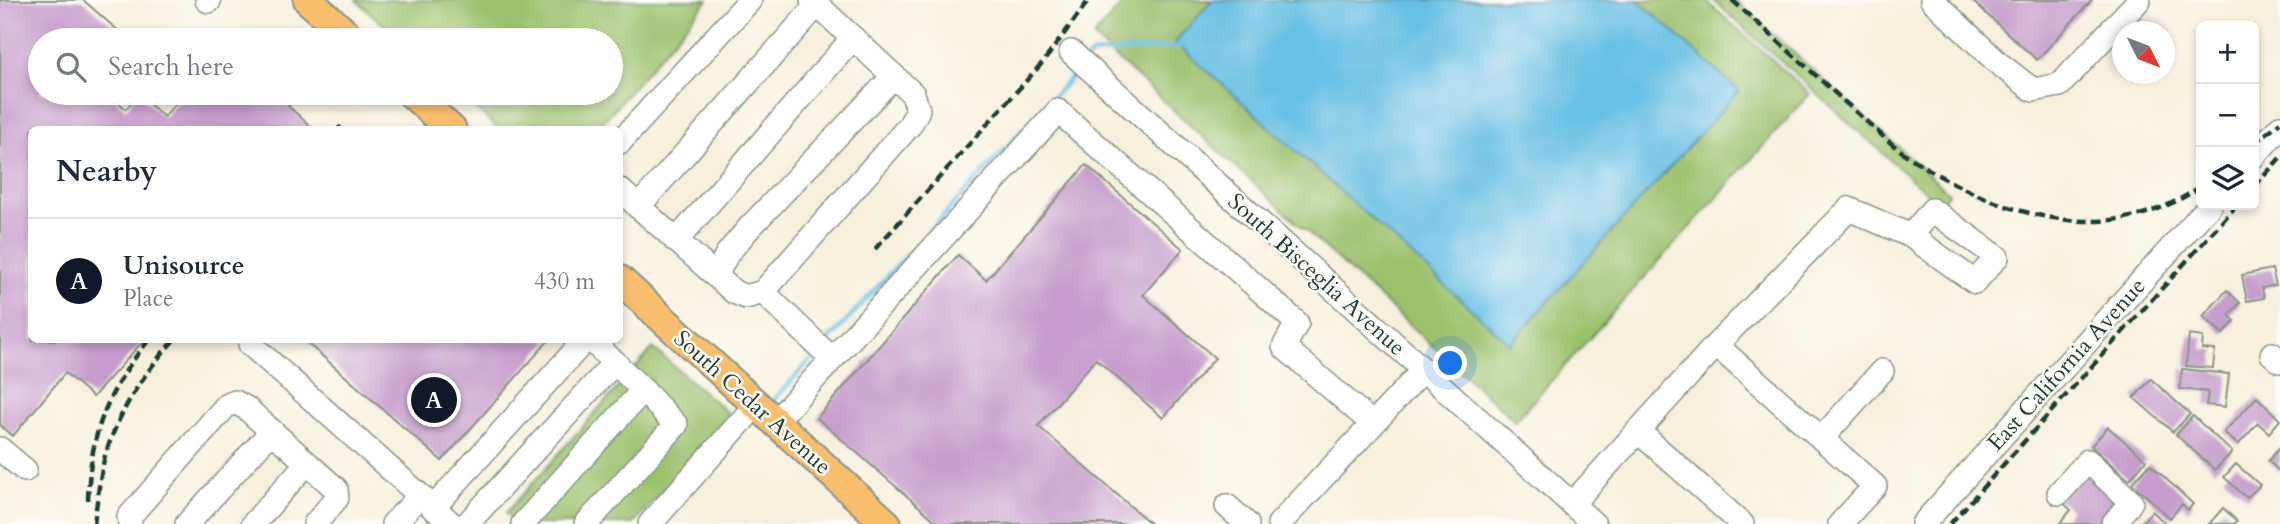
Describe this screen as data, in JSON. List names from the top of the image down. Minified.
{"streets":{"main road":["South Cedar Avenue"],"street":["South Bisceglia Avenue","East California Avenue"]},"north":"bottom right","page":{"map_buttons":["+","−"],"search":"Search here","heading":"Nearby","list":[{"mark":"A","name":"Unisource","note":"Place","value":"430 m"}],"pins":"A"}}
